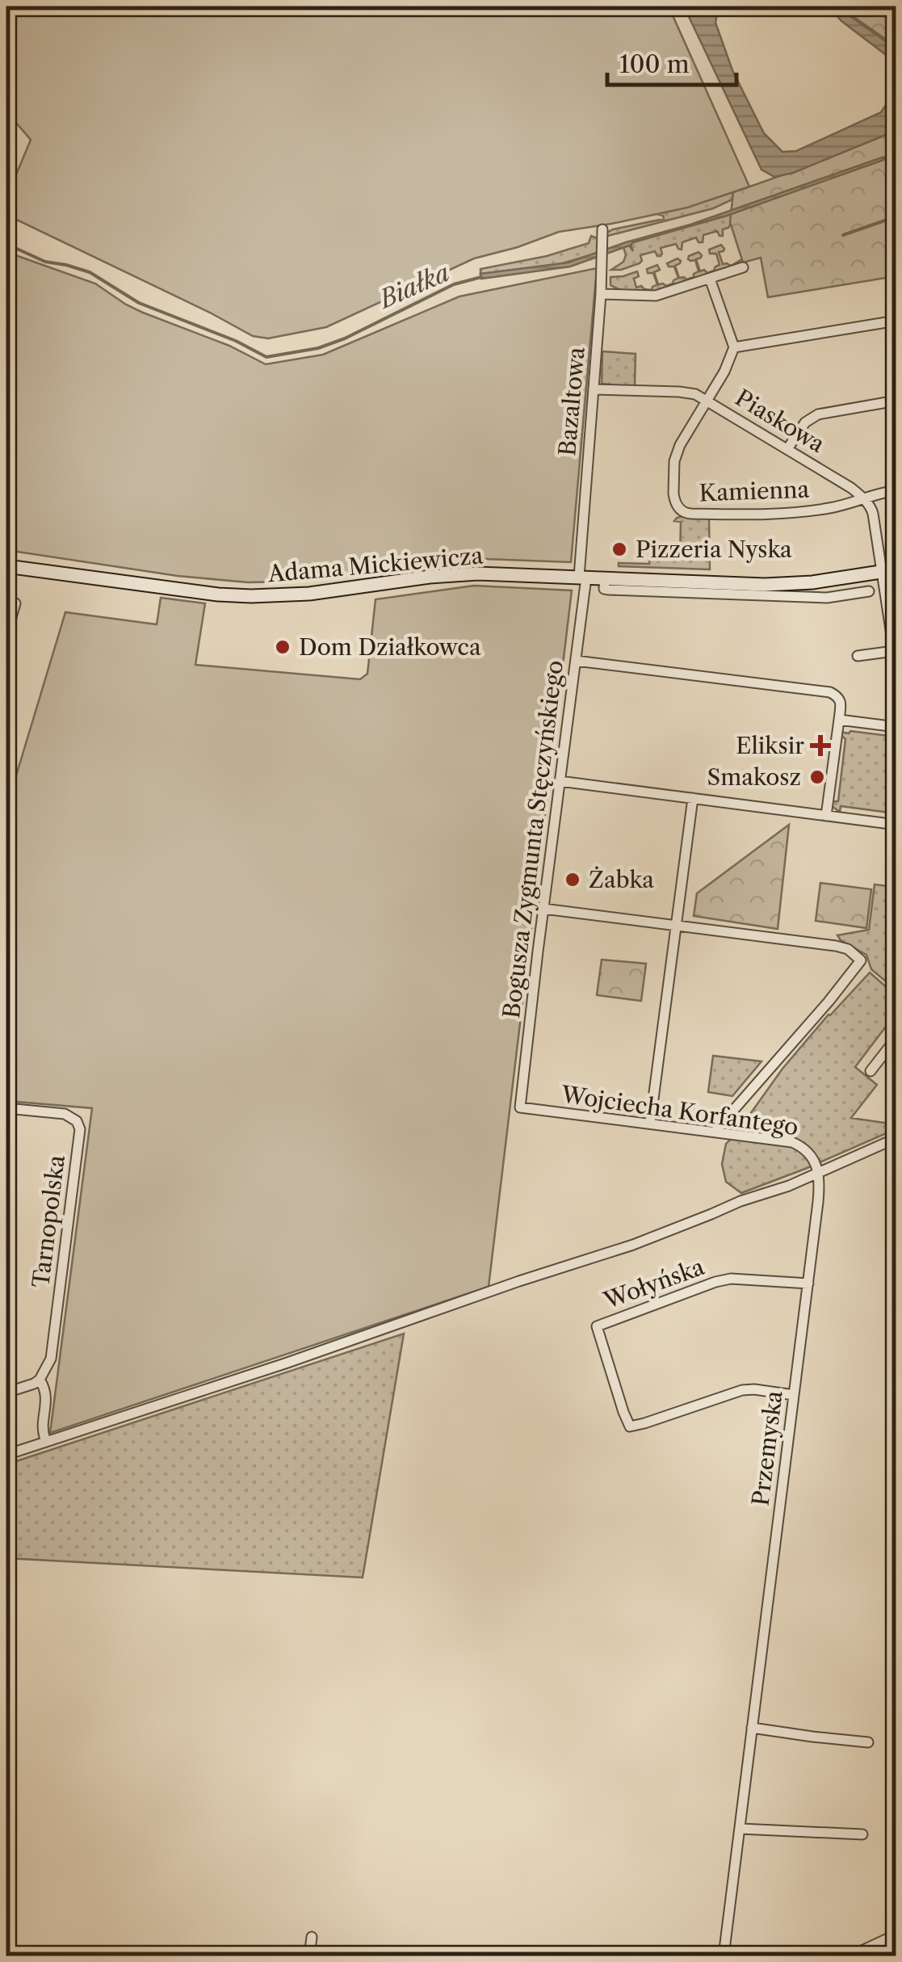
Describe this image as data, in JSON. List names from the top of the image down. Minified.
{"streets":{"street":["Bazaltowa","Piaskowa","Kamienna","Adama Mickiewicza","Bogusza Zygmunta Stęczyńskiego","Wojciecha Korfantego","Tarnopolska","Wołyńska","Przemyska"]},"crossings":[["Bazaltowa","Piaskowa"],["Bazaltowa","Adama Mickiewicza"],["Bazaltowa","Bogusza Zygmunta Stęczyńskiego"],["Piaskowa","Kamienna"],["Adama Mickiewicza","Bogusza Zygmunta Stęczyńskiego"],["Bogusza Zygmunta Stęczyńskiego","Wojciecha Korfantego"],["Wojciecha Korfantego","Przemyska"],["Wołyńska","Przemyska"]],"water":["Białka"],"places":{"other":["Pizzeria Nyska","Dom Działkowca","Smakosz","Żabka"],"health":["Eliksir"]},"scale_bar":"100 m"}
